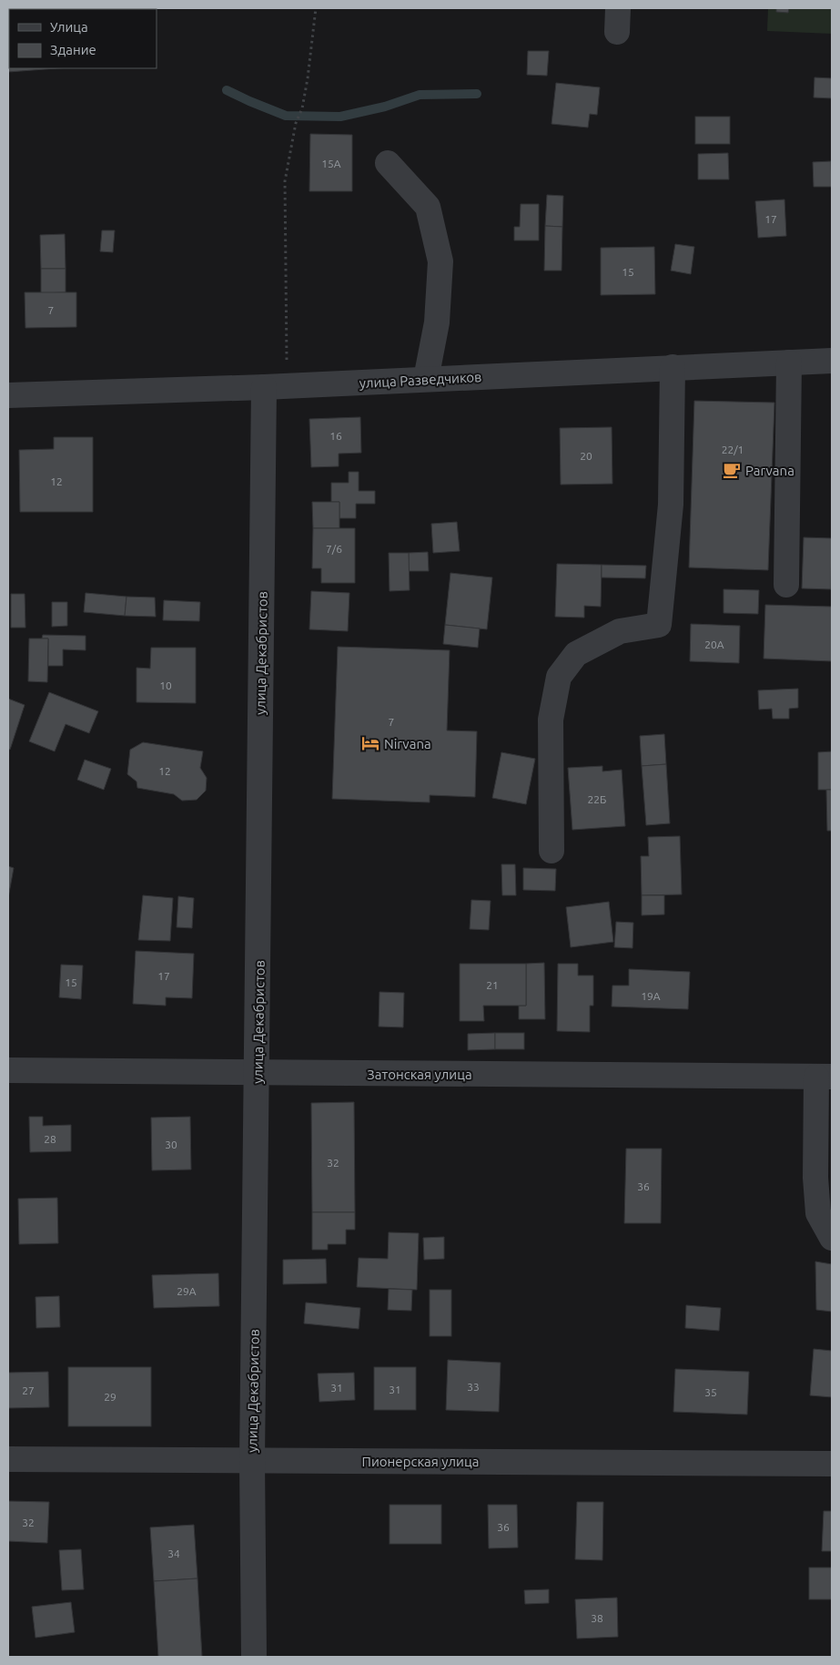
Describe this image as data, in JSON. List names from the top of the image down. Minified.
{"streets":{"street":["улица Разведчиков","улица Декабристов","Затонская улица","Пионерская улица"]},"crossings":[["улица Разведчиков","улица Декабристов"],["улица Декабристов","Затонская улица"],["улица Декабристов","Пионерская улица"]],"places":{"cafe":["Parvana"],"hotel":["Nirvana"]},"house_numbers":["15А","17","15","7","16","22/1","20","12","7/6","20А","10","7","12","22Б","17","15","21","19А","28","30","32","36","29А","33","31","31","27","35","29","32","36","34","38"],"legend":["Улица","Здание"]}
